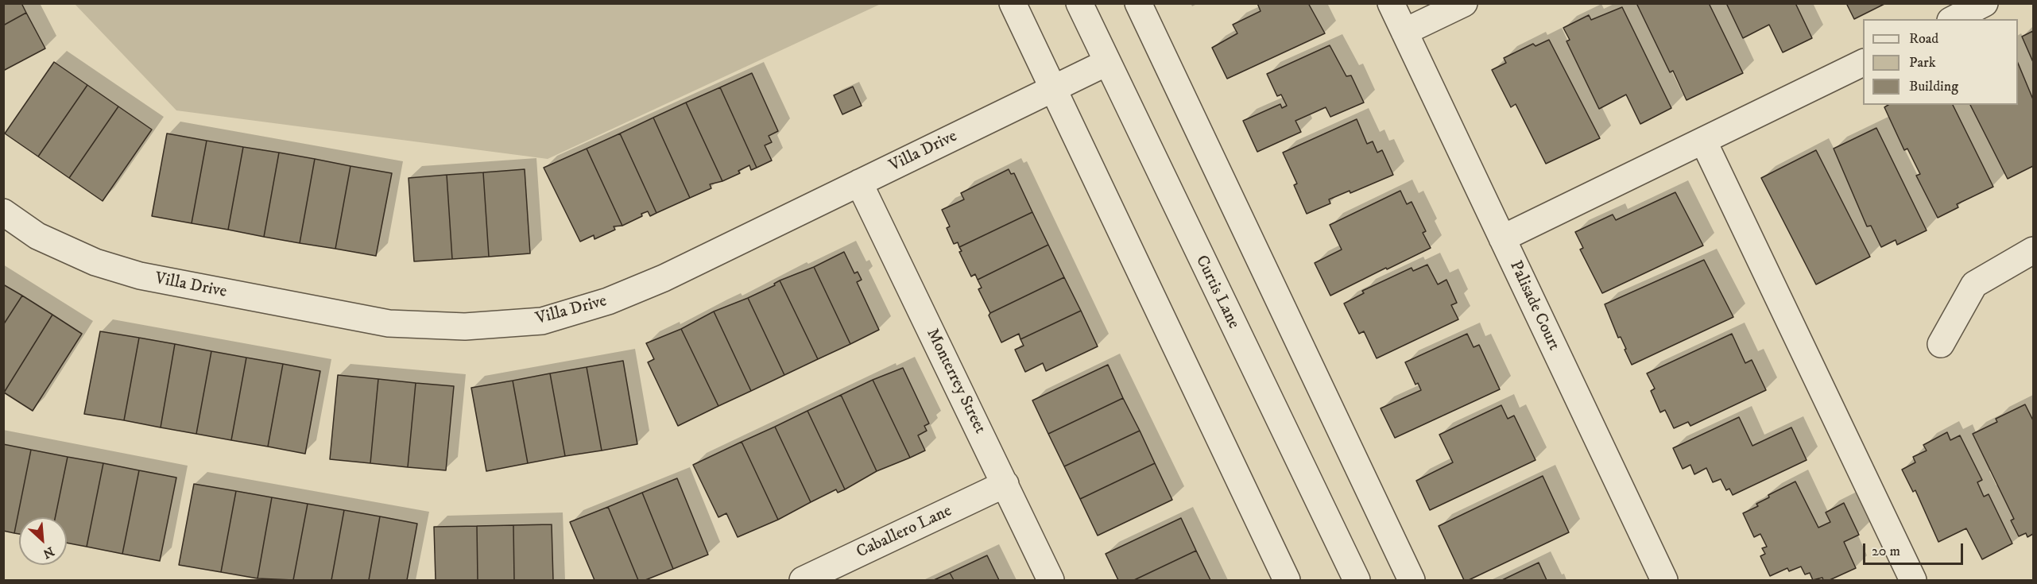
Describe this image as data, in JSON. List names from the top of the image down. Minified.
{"streets":{"street":["Villa Drive","Curtis Lane","Palisade Court","Monterrey Street","Caballero Lane"]},"crossings":[["Villa Drive","Curtis Lane"],["Villa Drive","Monterrey Street"],["Monterrey Street","Caballero Lane"]],"legend":["Road","Park","Building"],"scale_bar":"20 m","north":"bottom right"}
